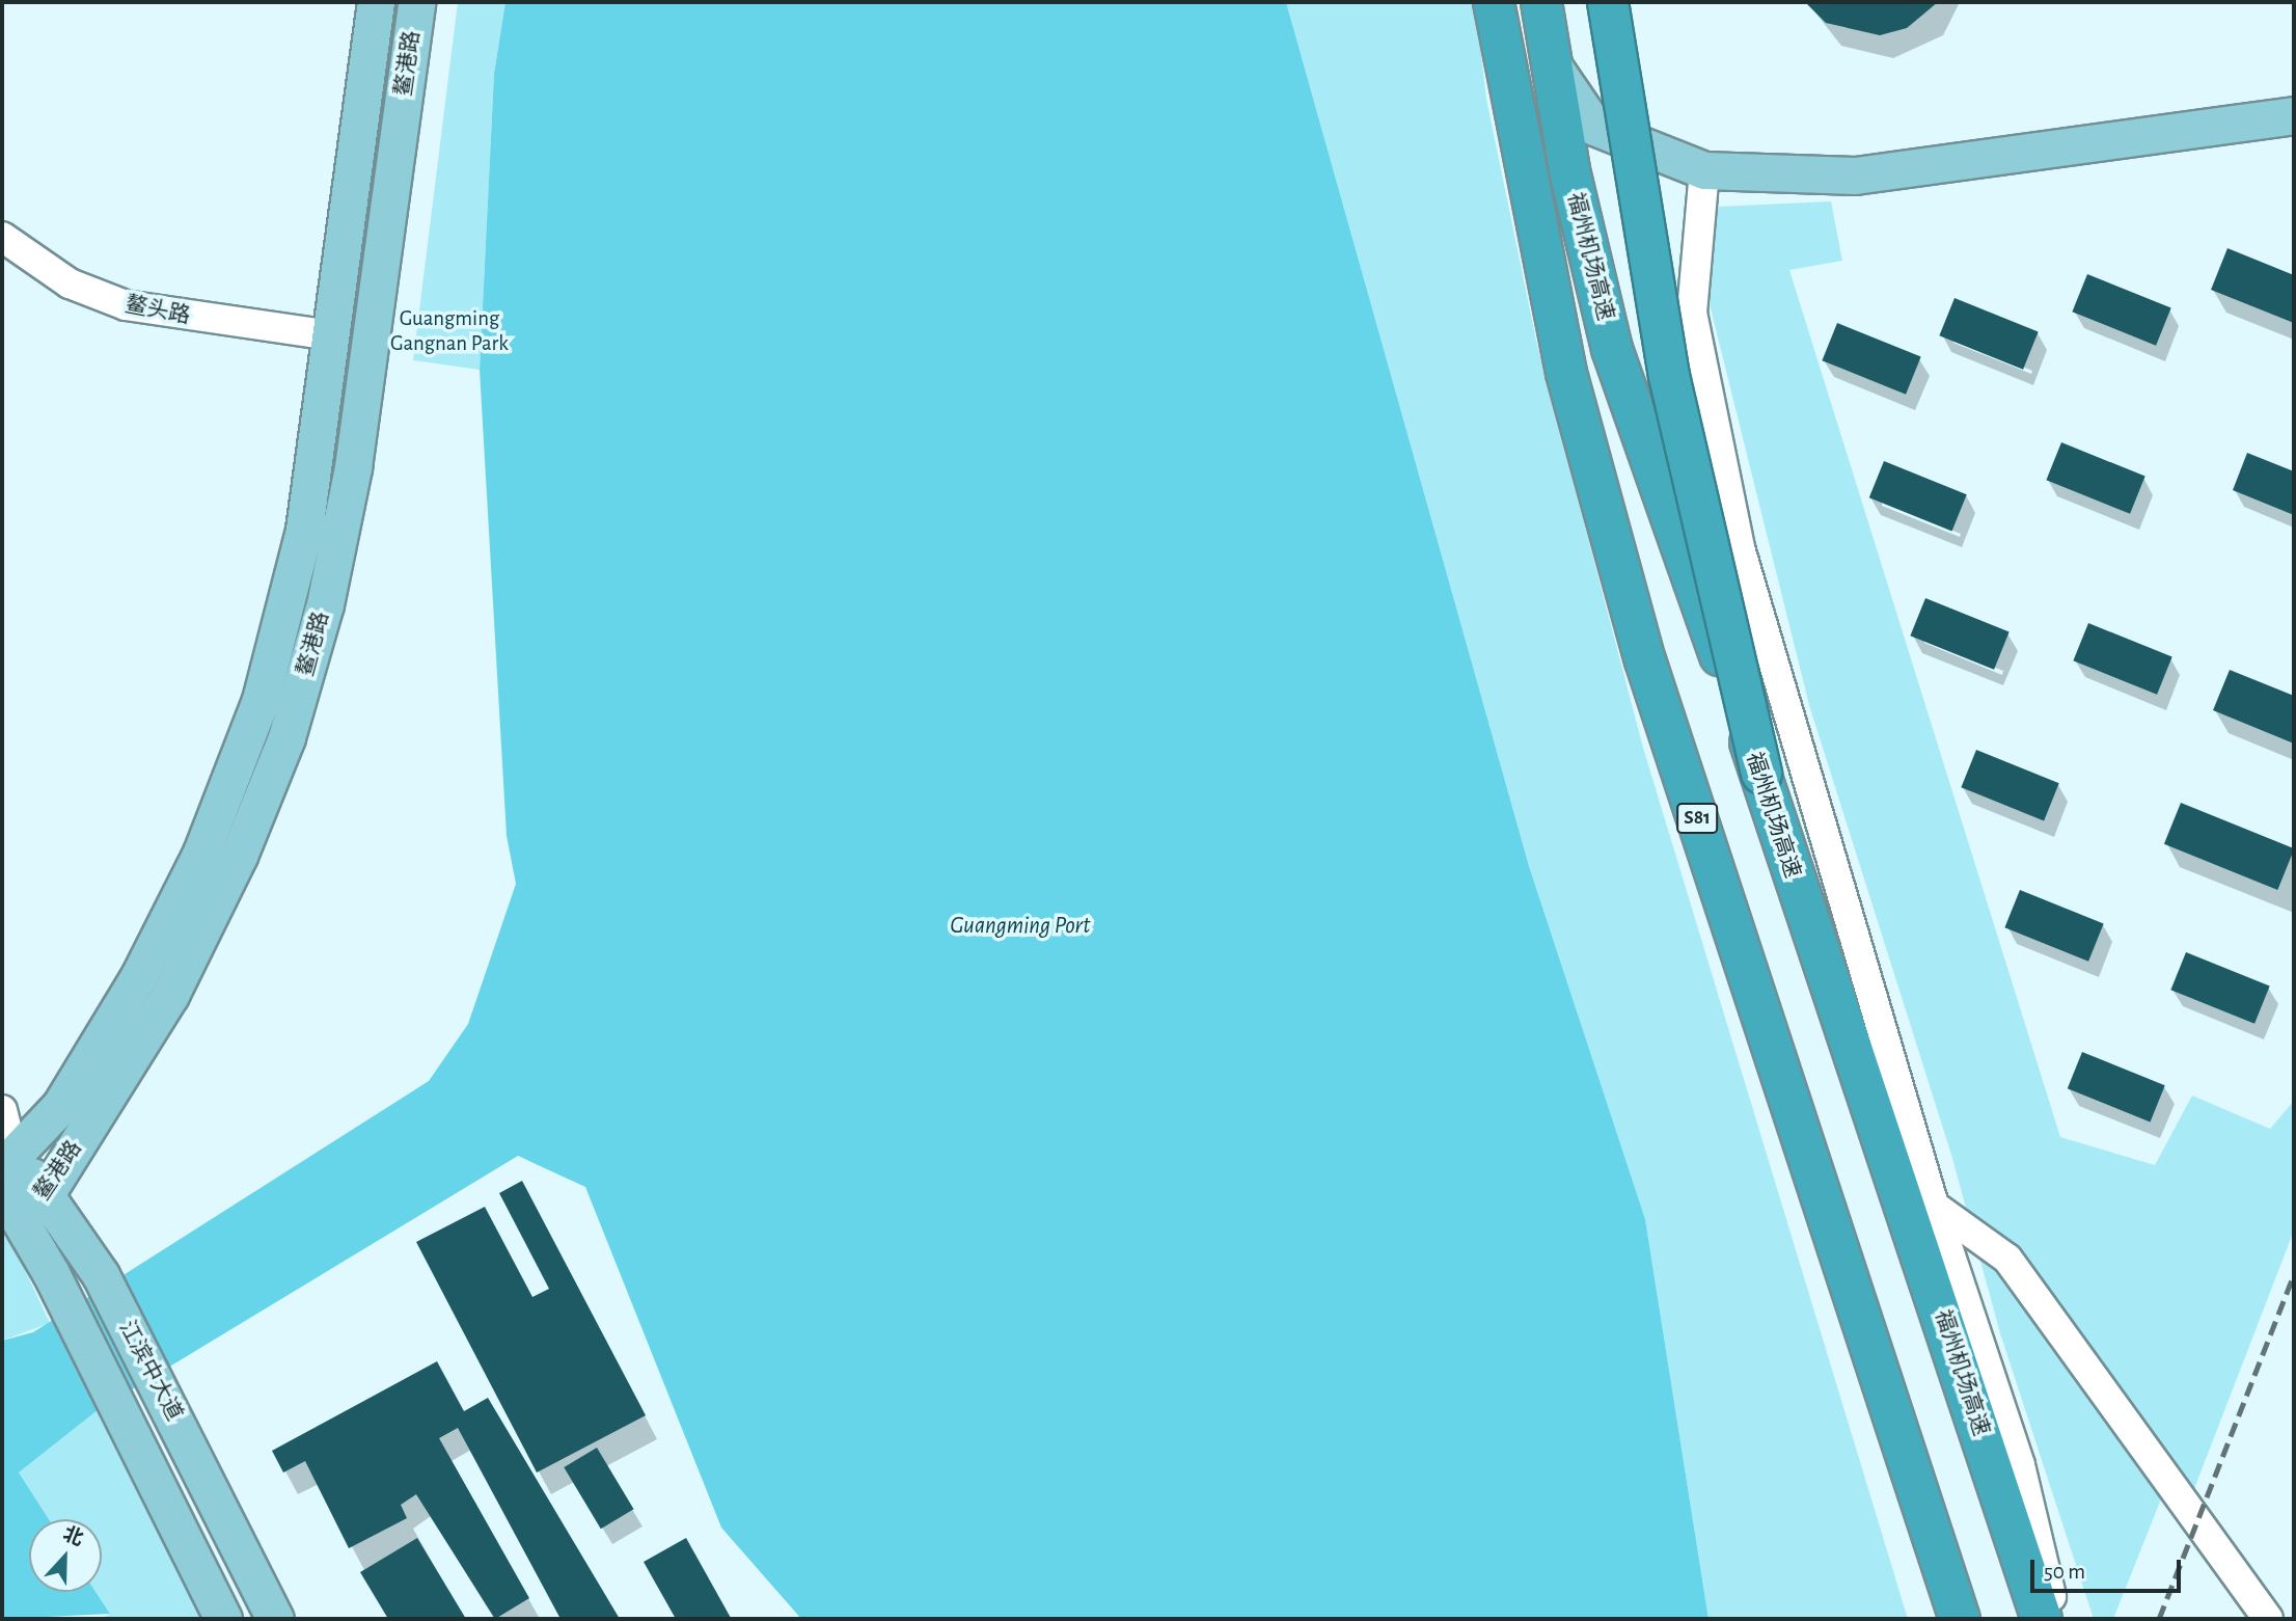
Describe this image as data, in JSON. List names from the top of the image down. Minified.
{"streets":{"highway":["福州机场高速","S81"],"main road":["鳌港路","江滨中大道"],"street":["鳌头路"]},"crossings":[["鳌港路","鳌头路"],["鳌港路","江滨中大道"]],"water":["Guangming Port"],"parks":["Guangming Gangnan Park"],"scale_bar":"50 m","north":"top"}
